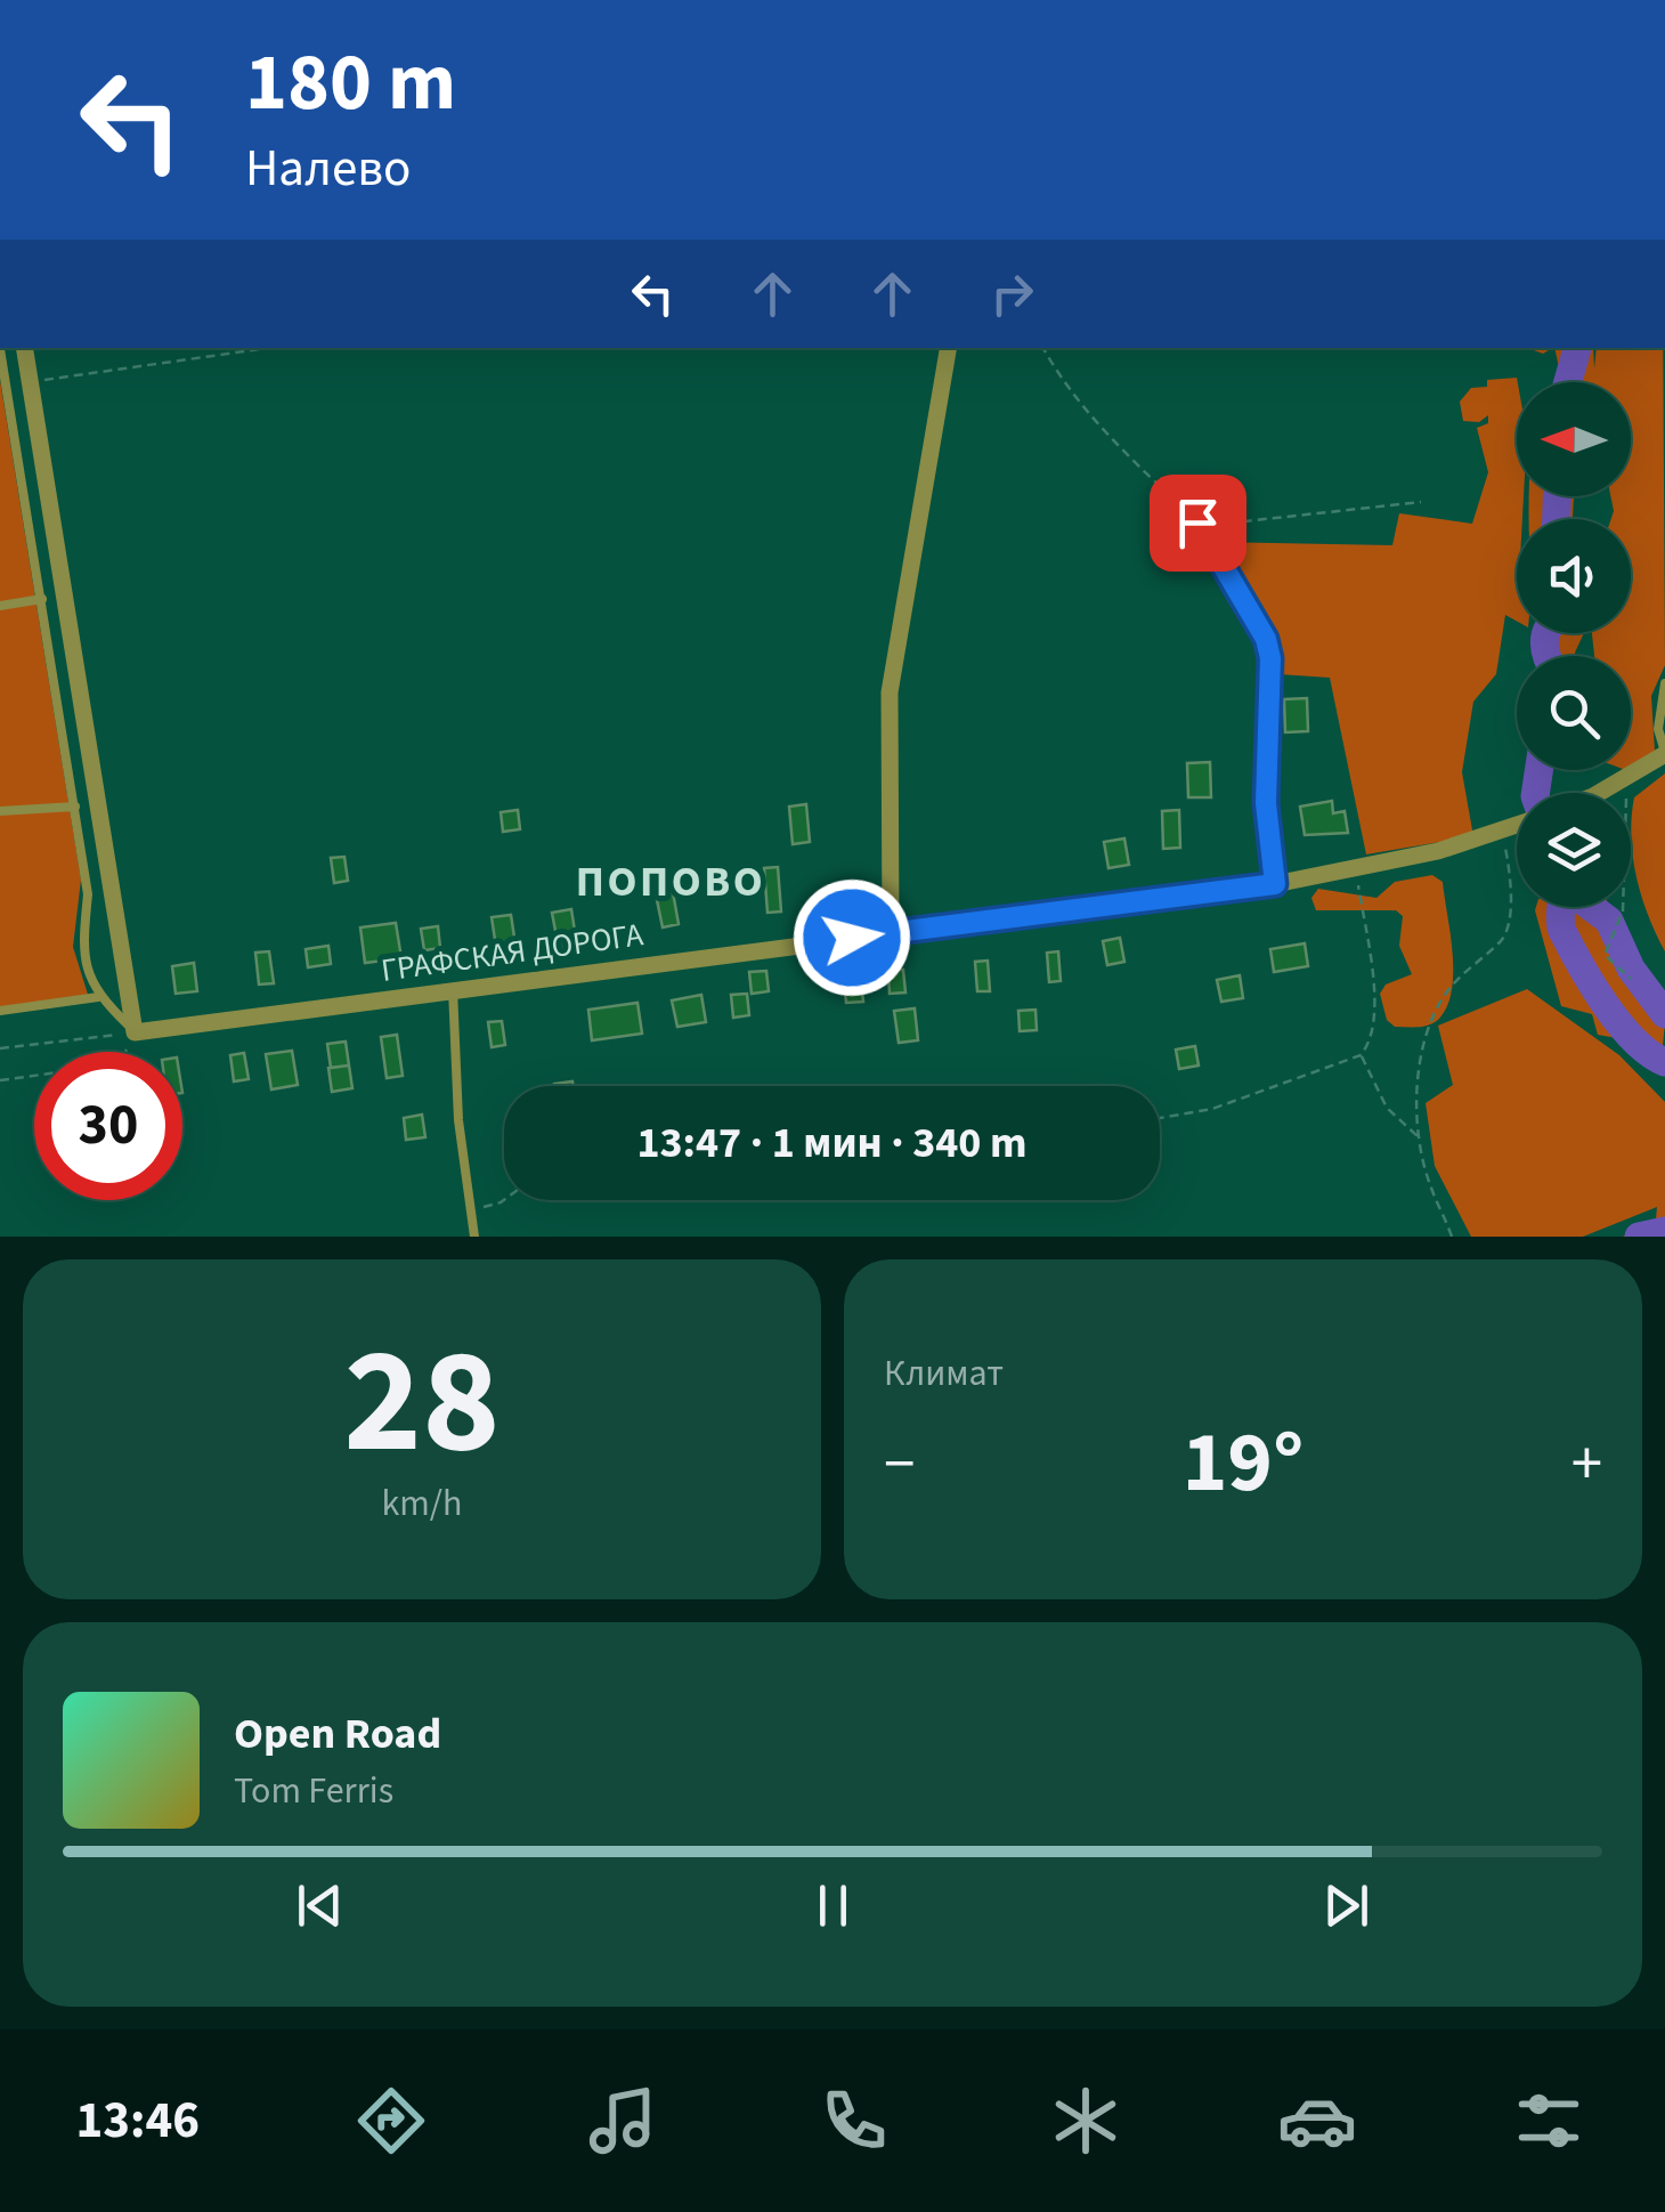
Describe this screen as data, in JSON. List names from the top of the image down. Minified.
{"streets":{"street":["ГРАФСКАЯ ДОРОГА"]},"districts":["ПОПОВО"],"north":"left","page":{"turn":["180 m","Налево"],"limit":"30","trip":"13:47 · 1 мин · 340 m","tile":[["28","km/h"],"Климат"],"heat":["−","19°","+"],"song":["Open Road","Tom Ferris"],"tabs":"13:46"}}
